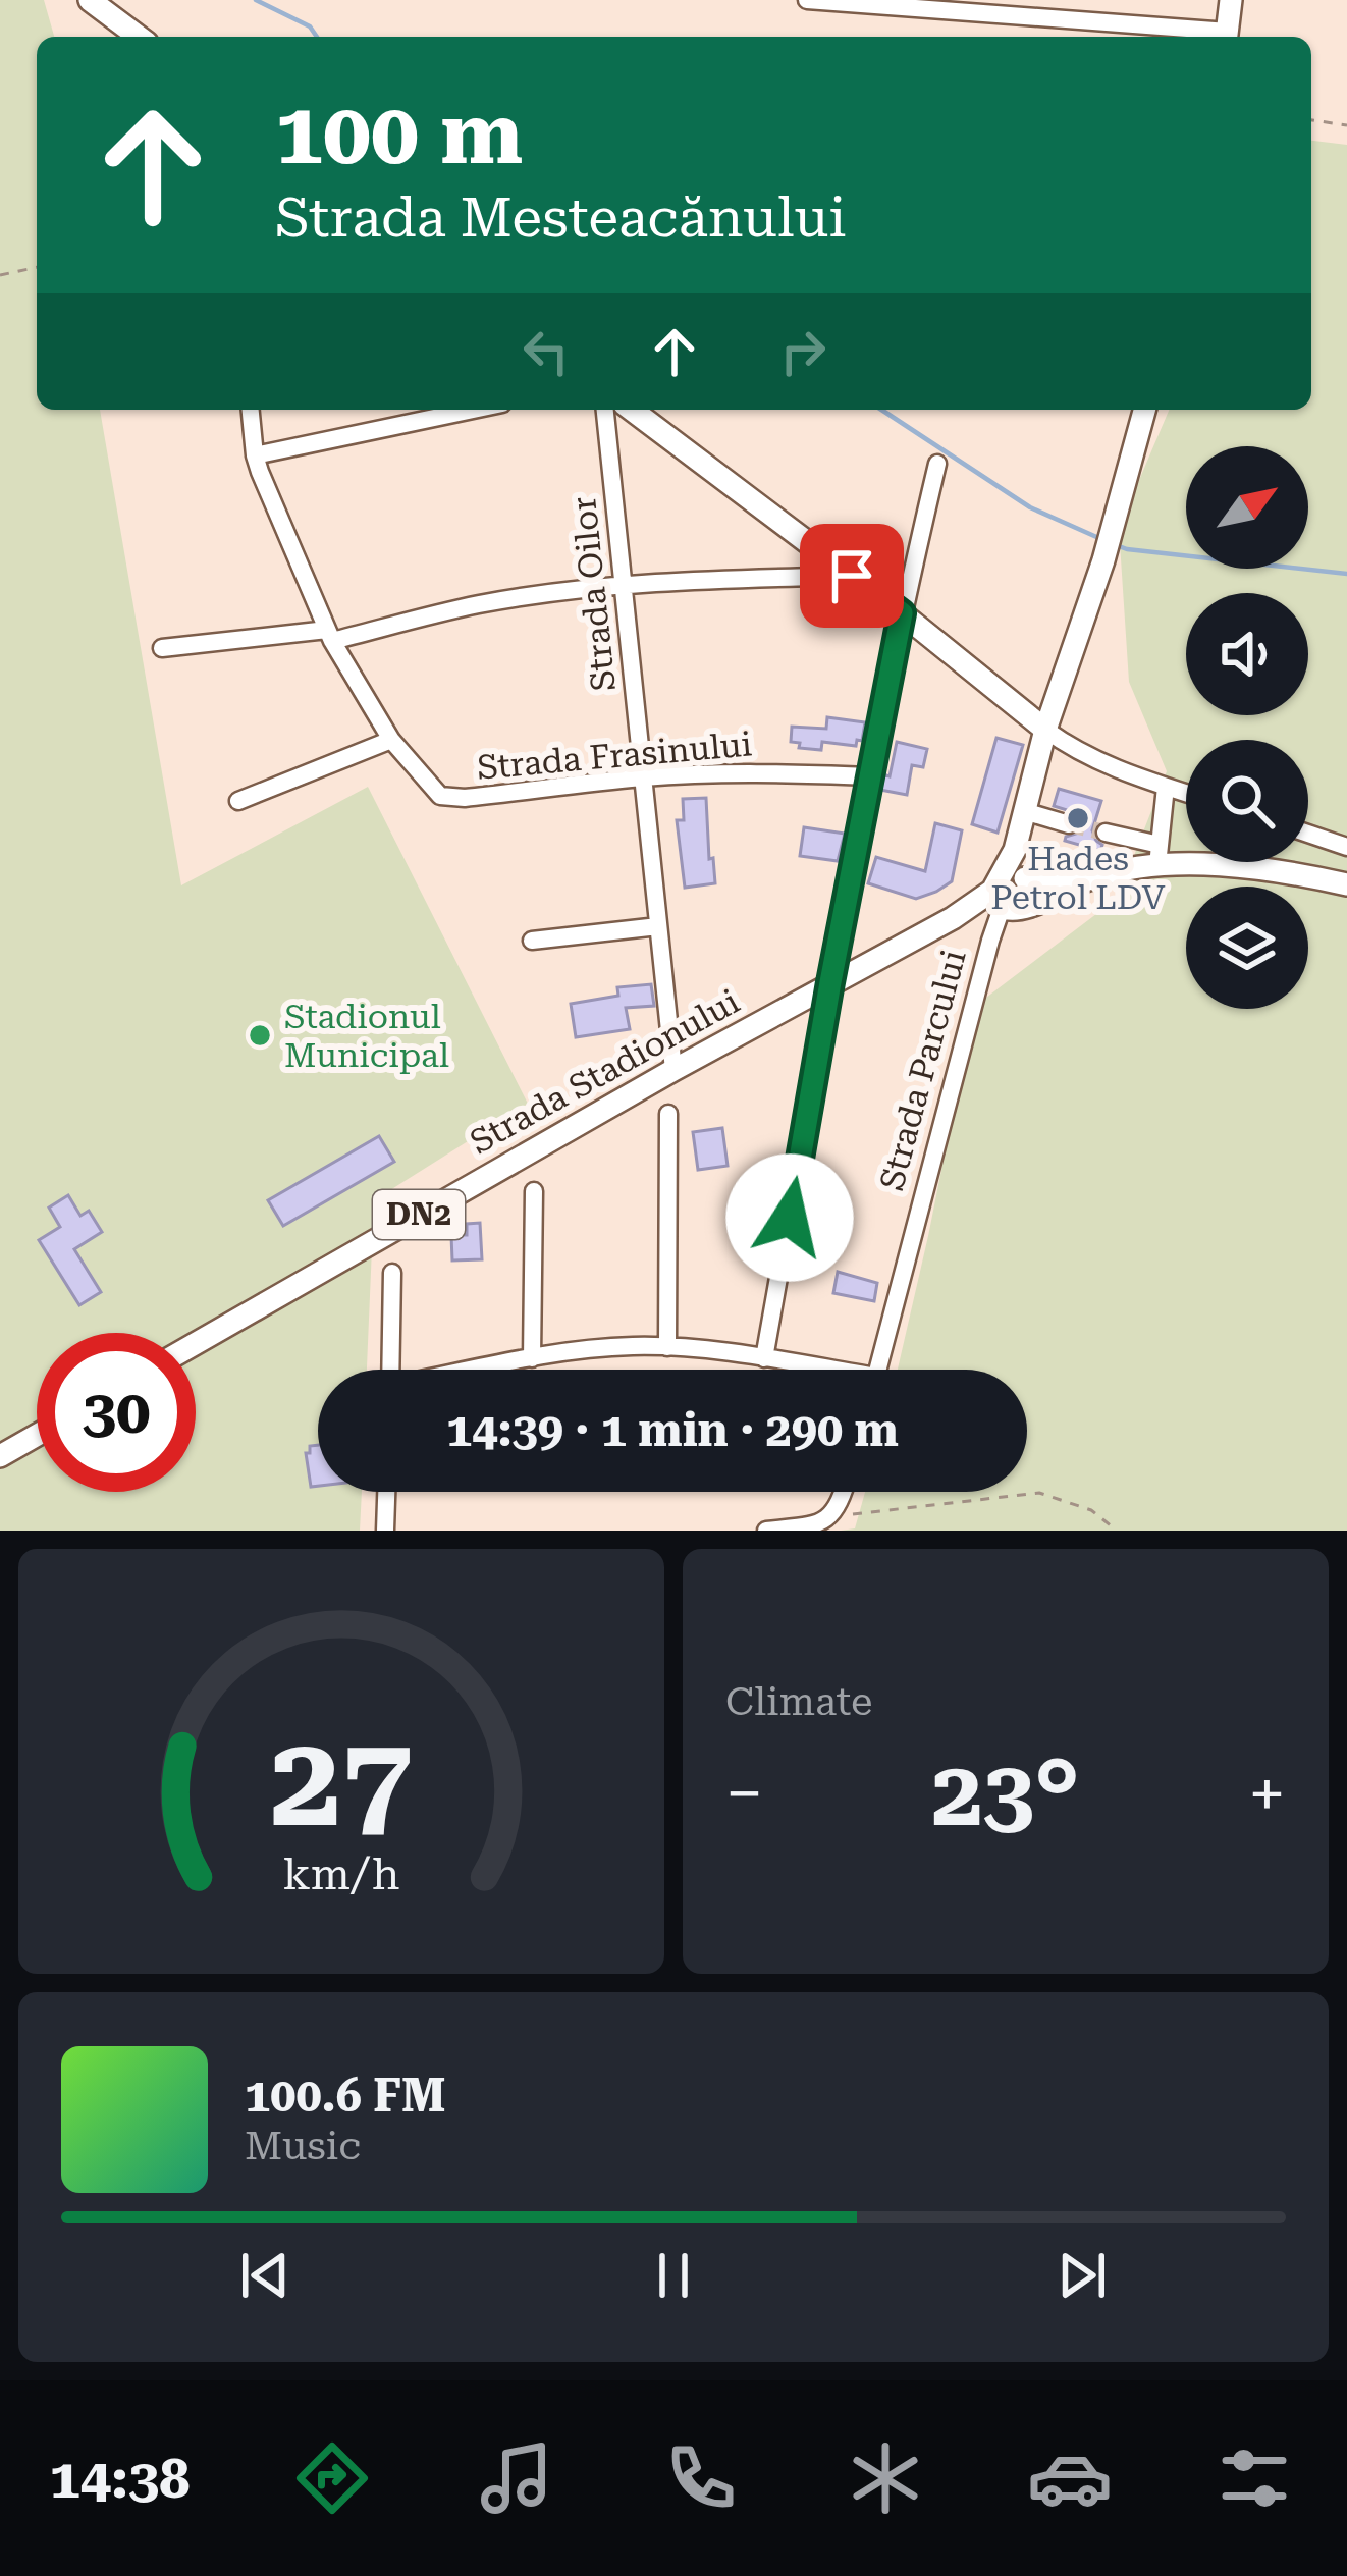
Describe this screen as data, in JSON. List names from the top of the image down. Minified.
{"streets":{"main road":["Strada Parcului","Strada Stadionului","DN2"],"street":["Strada Oilor","Strada Frasinului"]},"crossings":[["Strada Oilor","Strada Frasinului"],["Strada Oilor","Strada Stadionului"],["Strada Parcului","Strada Stadionului"],["Strada Parcului","DN2"],["Strada Stadionului","DN2"]],"places":["Hades Petrol LDV","Stadionul Municipal"],"north":"top right","page":{"turn":["100 m","Strada Mesteacănului"],"limit":"30","trip":"14:39 · 1 min · 290 m","tile":"Climate","heat":["−","23°","+"],"song":["100.6 FM","Music"],"tabs":"14:38","gauge":["27","km/h"]}}
